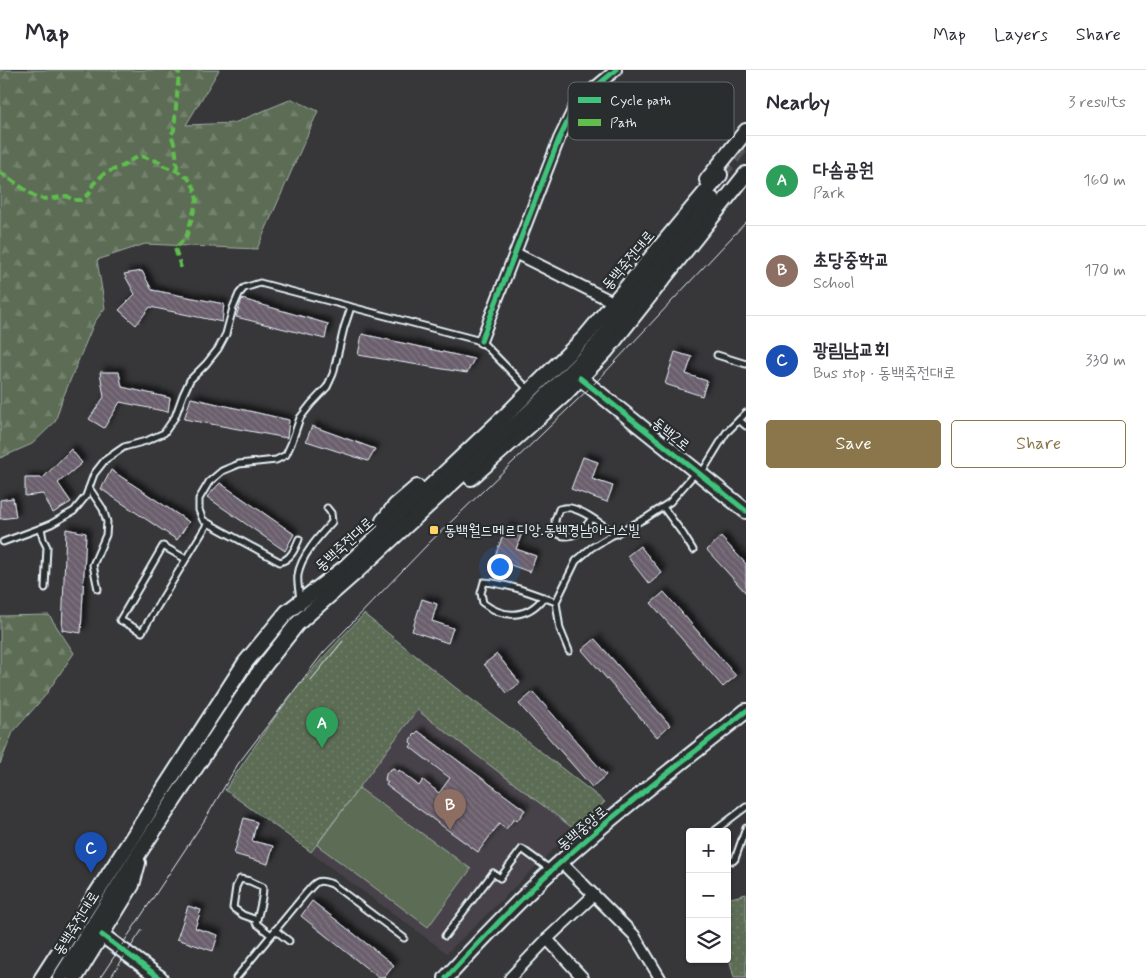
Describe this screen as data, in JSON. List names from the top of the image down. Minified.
{"streets":{"main road":["동백죽전대로","동백2로","동백중앙로"]},"places":{"transit":["동백월드메르디앙.동백경남아너스빌"]},"legend":["Cycle path","Path"],"page":{"header":"Map","nav":["Map","Layers","Share"],"heading":["Nearby","3 results"],"list":[{"mark":"A","name":"다솜공원","note":"Park","value":"160 m"},{"mark":"B","name":"초당중학교","note":"School","value":"170 m"},{"mark":"C","name":"광림남교회","note":"Bus stop · 동백죽전대로","value":"330 m"}],"buttons":["Save","Share"],"pins":["A","B","C"],"map_buttons":["+","−"]}}
